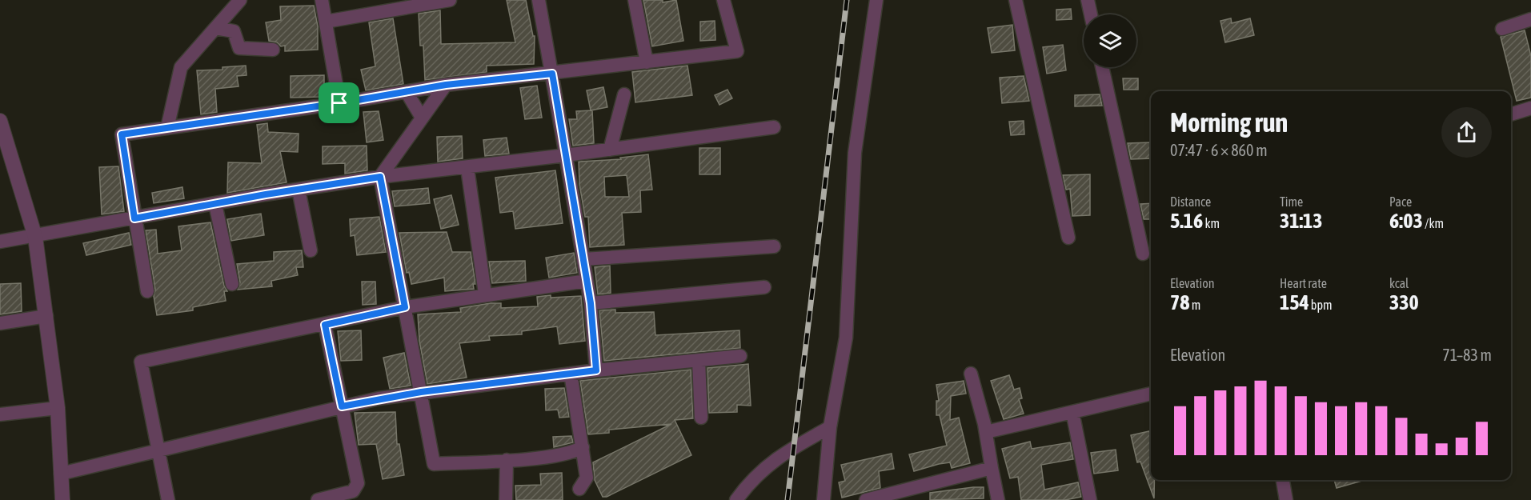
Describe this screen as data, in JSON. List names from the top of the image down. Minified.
{"page":{"heading":["Morning run","07:47 · 6 × 860 m"],"stats":[["Distance","5.16 km"],["Time","31:13"],["Pace","6:03 /km"],["Elevation","78 m"],["Heart rate","154 bpm"],["kcal","330"]],"chart":["Elevation","71–83 m"]}}
